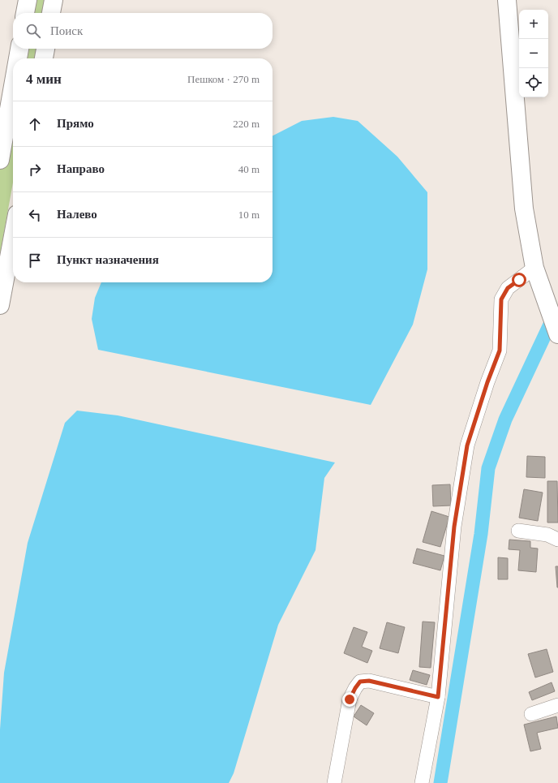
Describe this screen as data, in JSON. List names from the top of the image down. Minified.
{"page":{"map_buttons":["+","−"],"search":"Поиск","heading":["4 мин","Пешком · 270 m"],"list":[["Прямо","220 m"],["Направо","40 m"],["Налево","10 m"],"Пункт назначения"]}}
